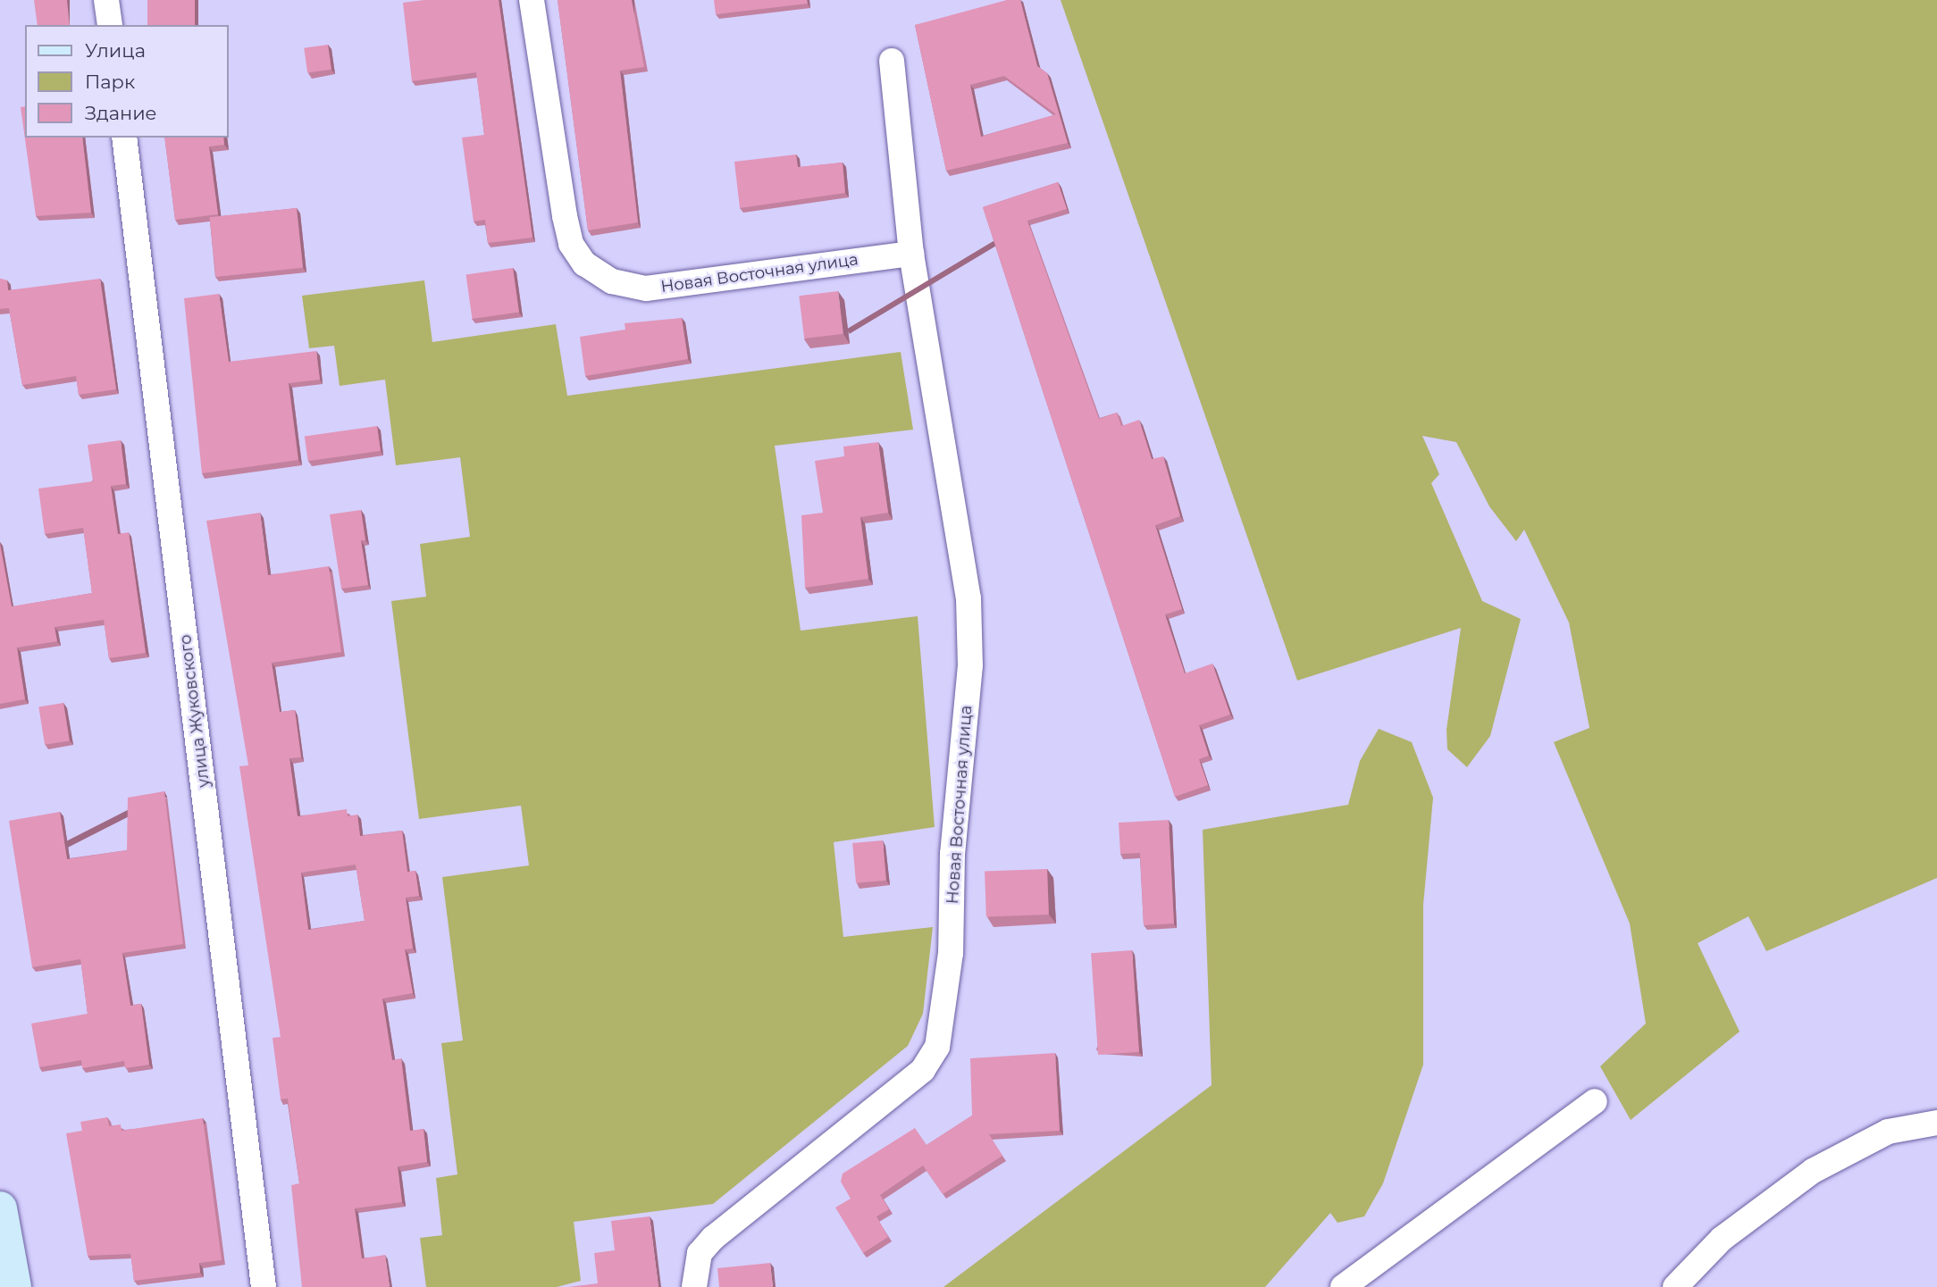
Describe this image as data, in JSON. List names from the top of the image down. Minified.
{"streets":{"street":["Новая Восточная улица","улица Жуковского"]},"legend":["Улица","Парк","Здание"]}
